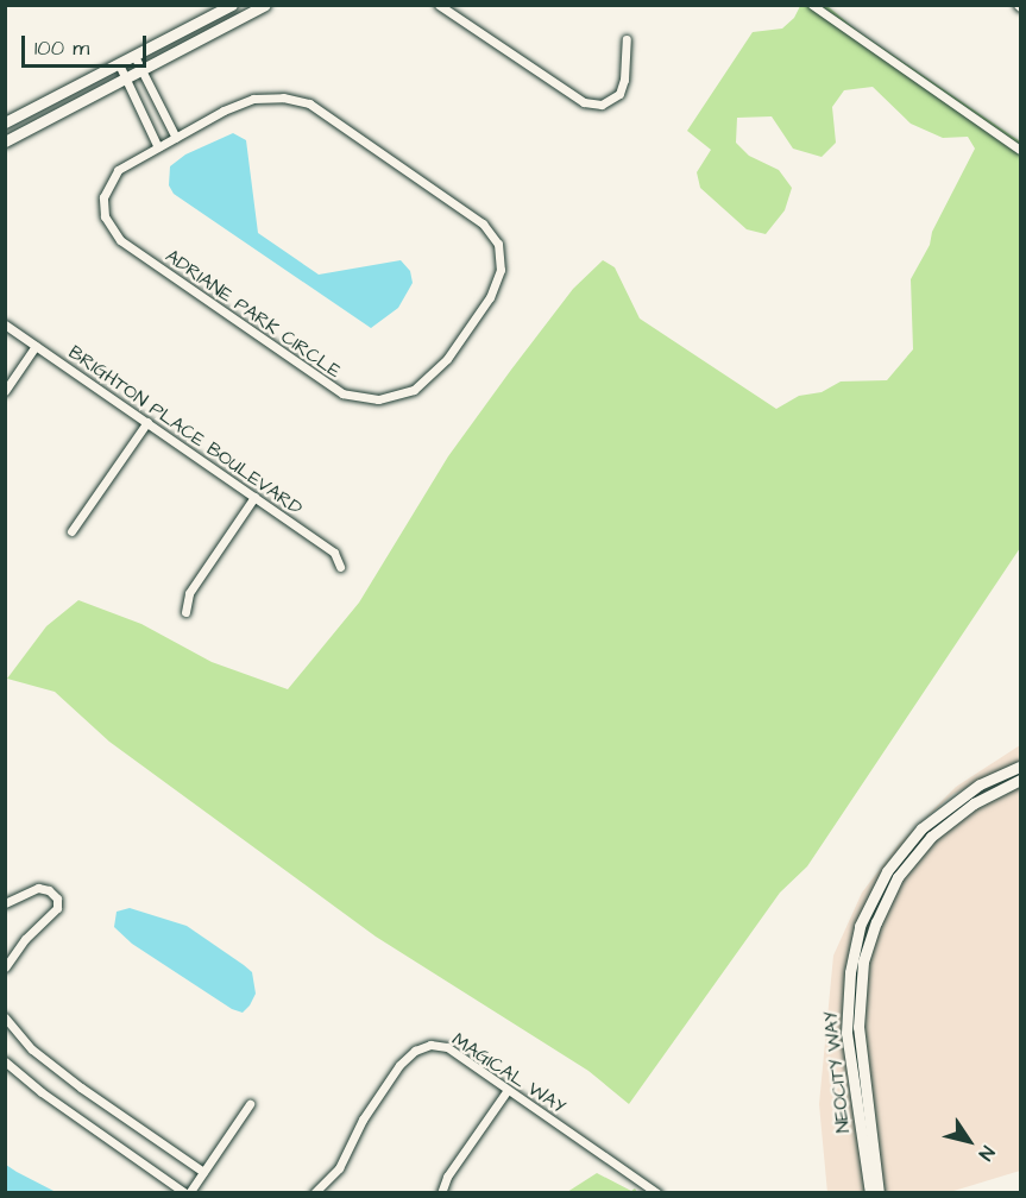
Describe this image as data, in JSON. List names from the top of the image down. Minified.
{"streets":{"street":["ADRIANE PARK CIRCLE","BRIGHTON PLACE BOULEVARD","NEOCITY WAY","MAGICAL WAY"]},"scale_bar":"100 m","north":"bottom right"}
